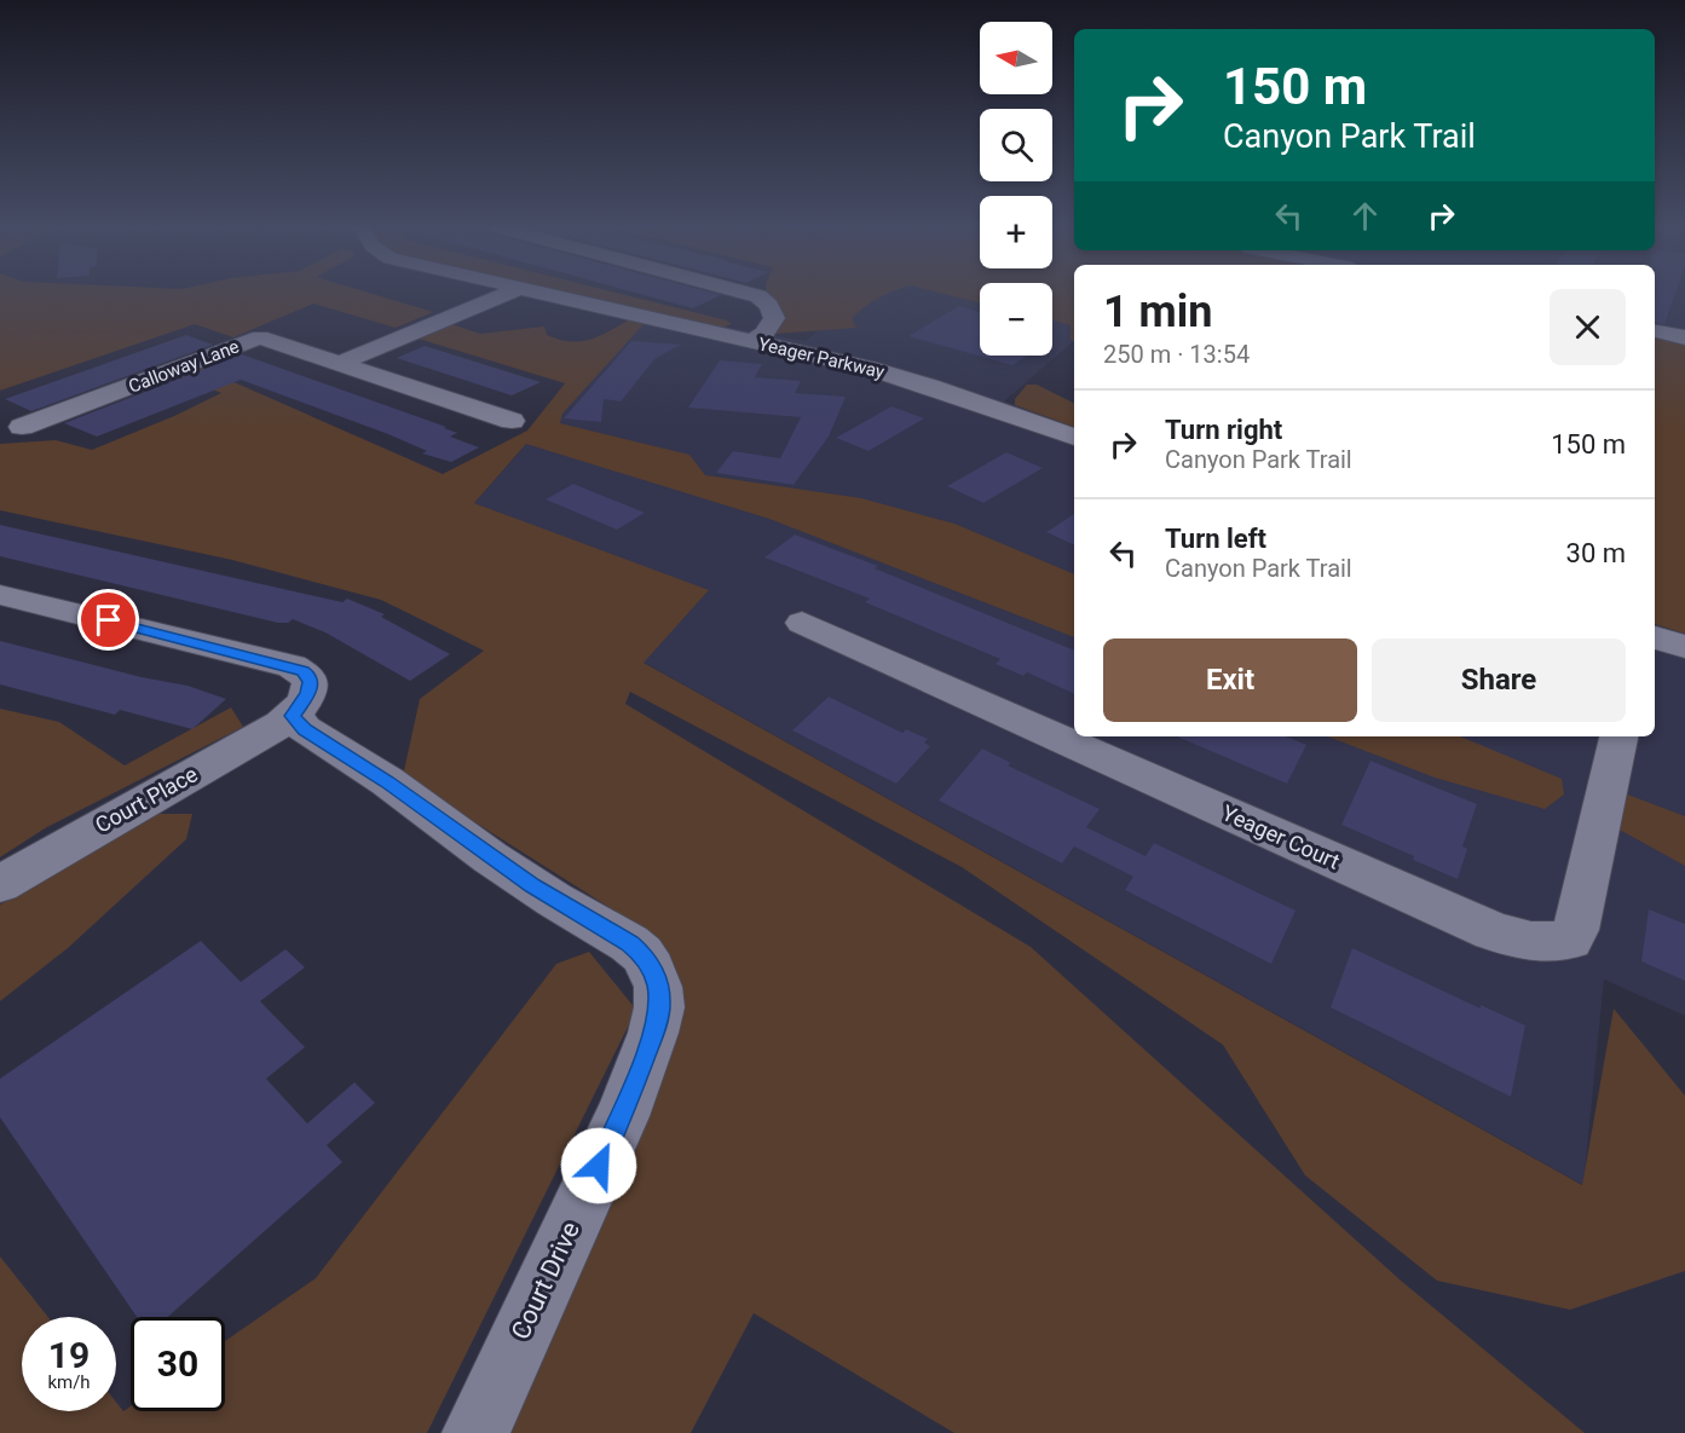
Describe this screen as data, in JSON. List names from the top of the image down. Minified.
{"streets":{"street":["Yeager Parkway","Calloway Lane","Court Place","Yeager Court","Court Drive"]},"crossings":[["Court Place","Court Drive"]],"north":"left","page":{"map_buttons":["+","−"],"turn":["150 m","Canyon Park Trail"],"heading":["1 min","250 m · 13:54"],"list":[{"name":"Turn right","note":"Canyon Park Trail","value":"150 m"},{"name":"Turn left","note":"Canyon Park Trail","value":"30 m"}],"buttons":["Exit","Share"],"speed":"19 km/h","limit":"30"}}
